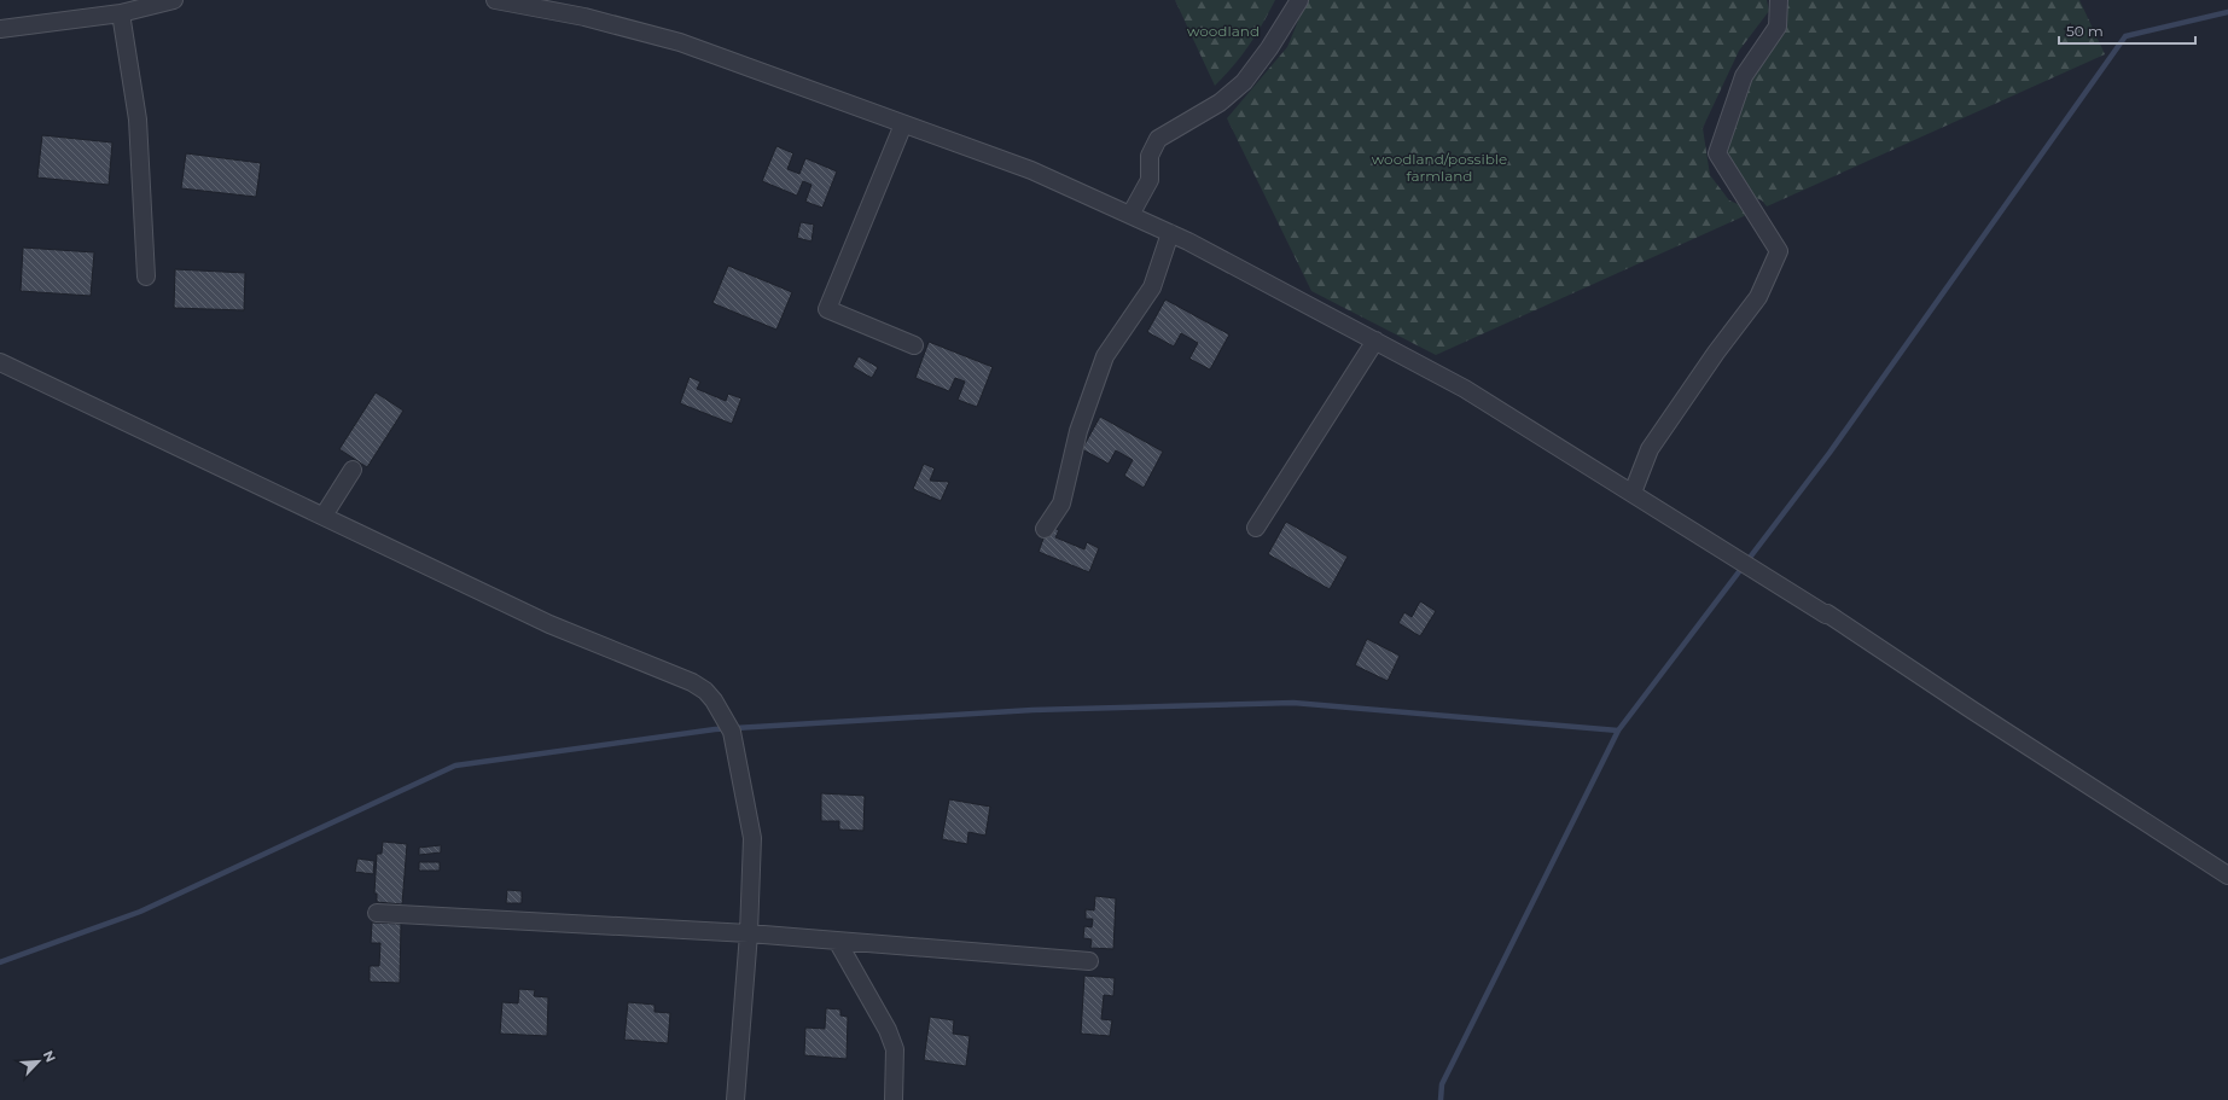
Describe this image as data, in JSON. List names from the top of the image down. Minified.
{"parks":["woodland","woodland/possible farmland"],"scale_bar":"50 m","north":"top right"}
